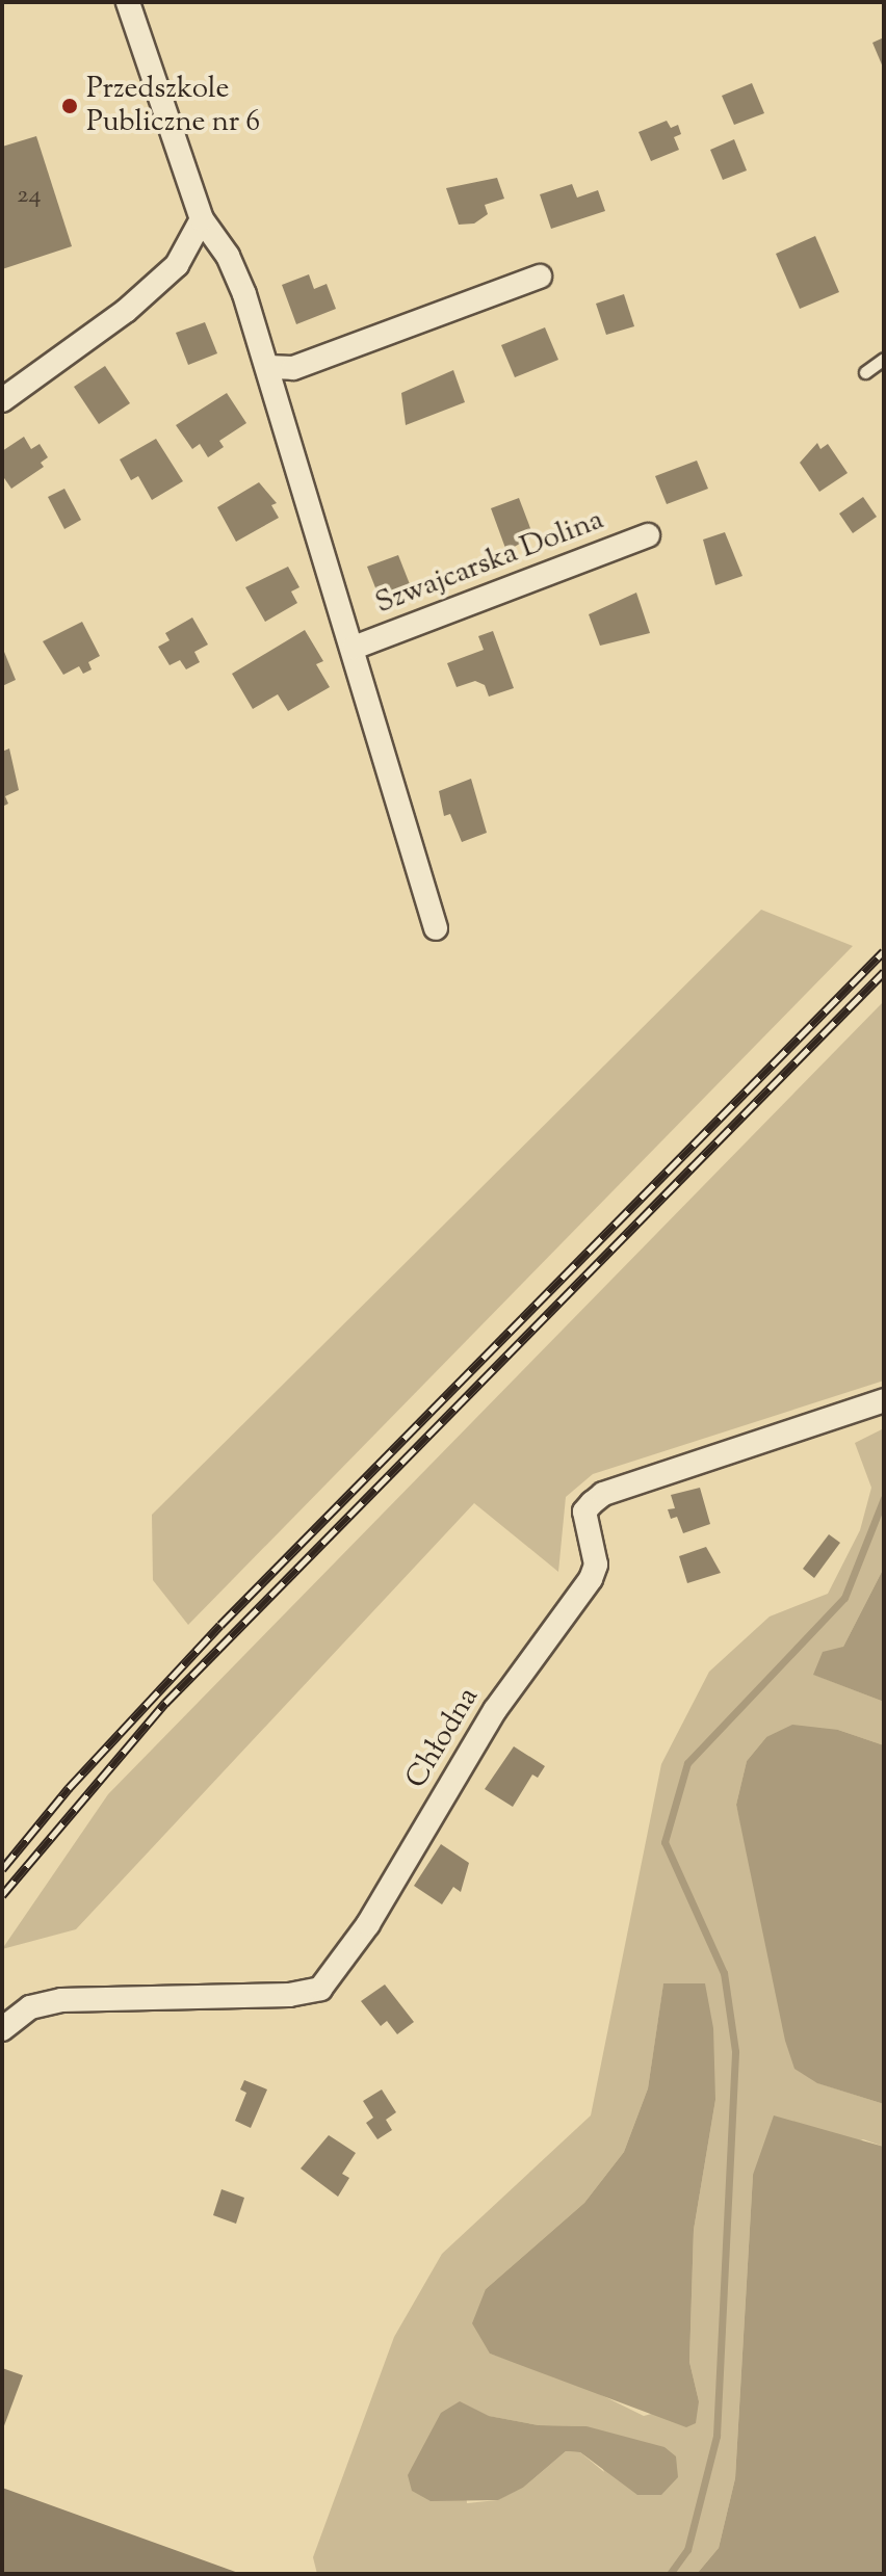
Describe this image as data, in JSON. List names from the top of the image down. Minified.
{"streets":{"street":["Szwajcarska Dolina","Chłodna"]},"places":["Przedszkole Publiczne nr 6"],"house_numbers":["24"]}
